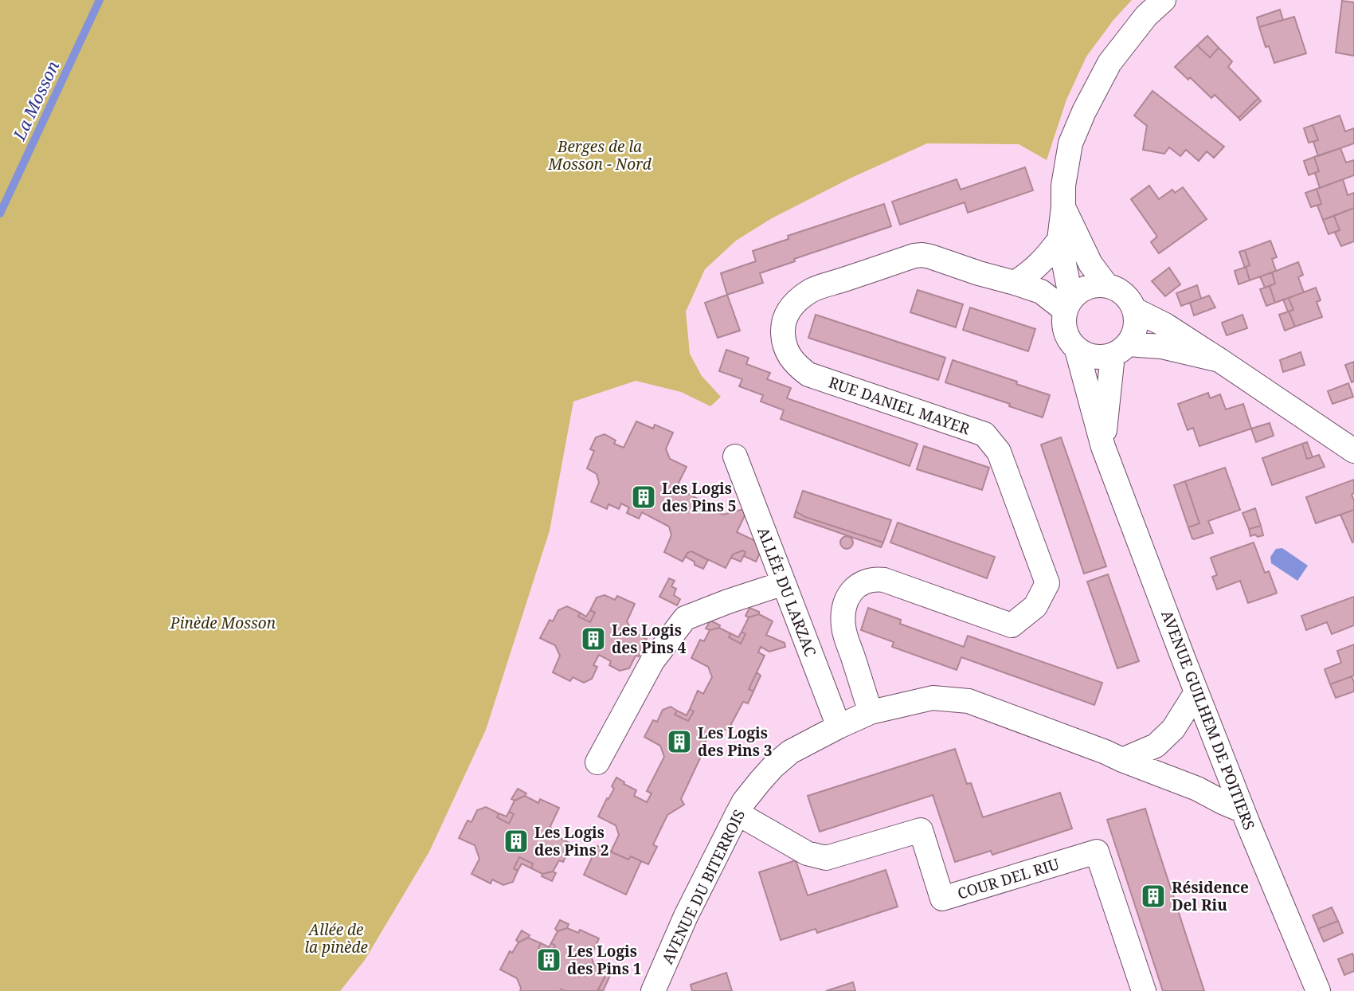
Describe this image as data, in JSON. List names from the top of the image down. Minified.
{"streets":{"street":["RUE DANIEL MAYER","ALLÉE DU LARZAC","AVENUE GUILHEM DE POITIERS","COUR DEL RIU","AVENUE DU BITERROIS"]},"crossings":[["RUE DANIEL MAYER","AVENUE GUILHEM DE POITIERS"],["RUE DANIEL MAYER","AVENUE DU BITERROIS"],["ALLÉE DU LARZAC","AVENUE DU BITERROIS"],["AVENUE GUILHEM DE POITIERS","AVENUE DU BITERROIS"],["COUR DEL RIU","AVENUE DU BITERROIS"]],"water":["La Mosson"],"parks":["Berges de la Mosson - Nord","Pinède Mosson","Allée de la pinède"],"places":{"building":["Les Logis des Pins 5","Les Logis des Pins 4","Les Logis des Pins 3","Les Logis des Pins 2","Résidence Del Riu","Les Logis des Pins 1"]}}
